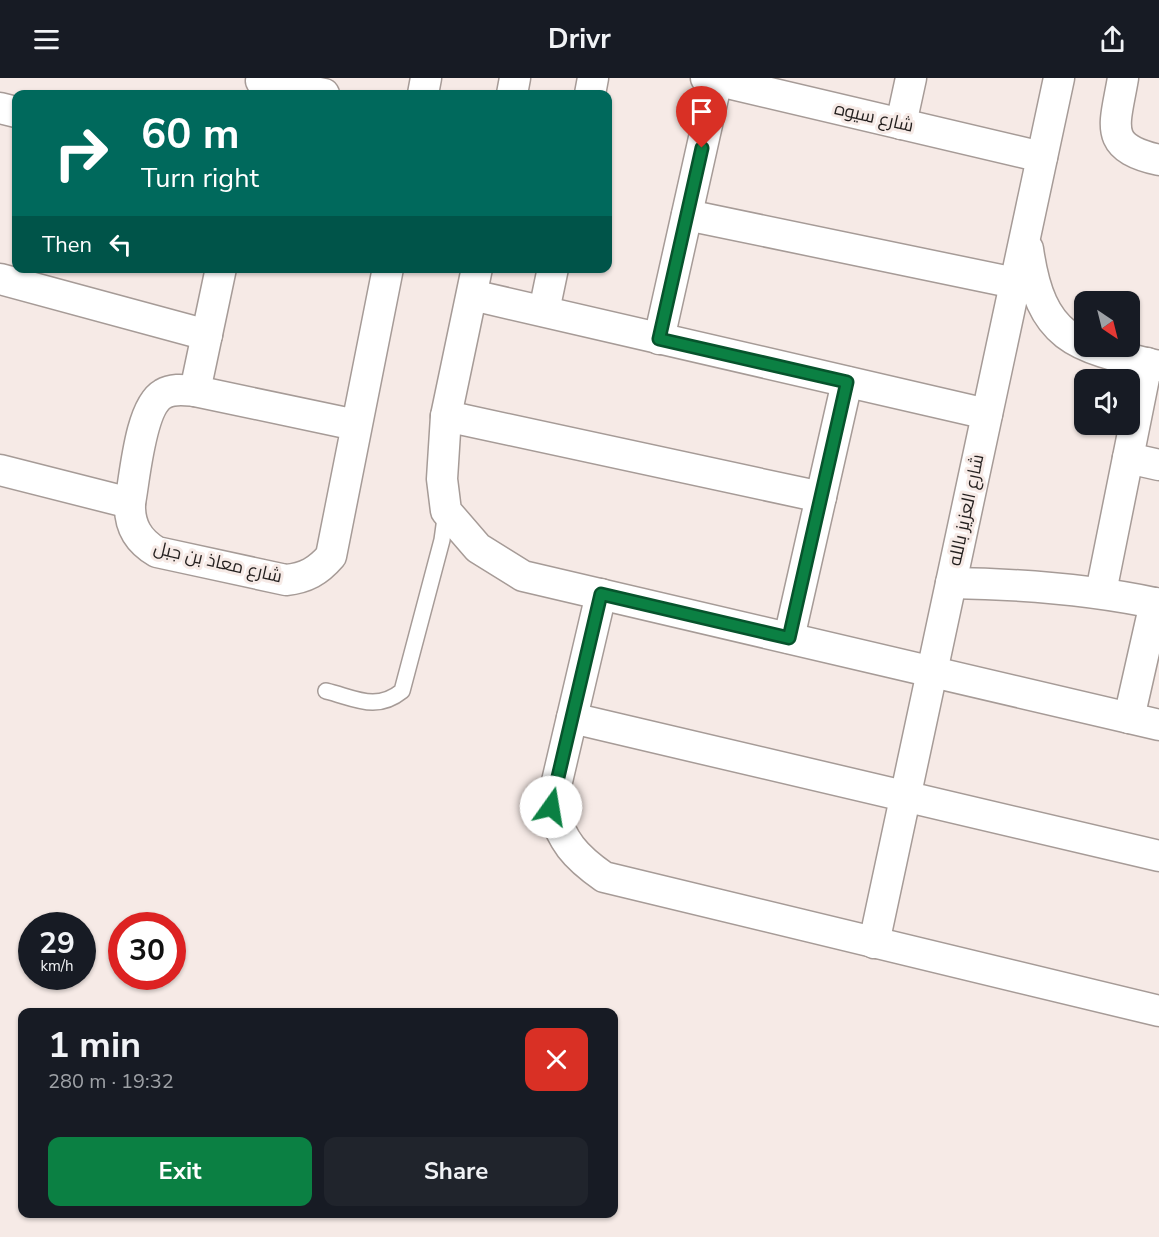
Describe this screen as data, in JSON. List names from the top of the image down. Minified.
{"streets":{"street":["شارع سيوه","شارع العزيز بالله","شارع معاذ بن جبل"]},"crossings":[["شارع سيوه","شارع العزيز بالله"]],"north":"bottom right","page":{"header":"Drivr","turn":["60 m","Turn right"],"then":"Then","speed":"29 km/h","limit":"30","heading":["1 min","280 m · 19:32"],"buttons":["Exit","Share"]}}
